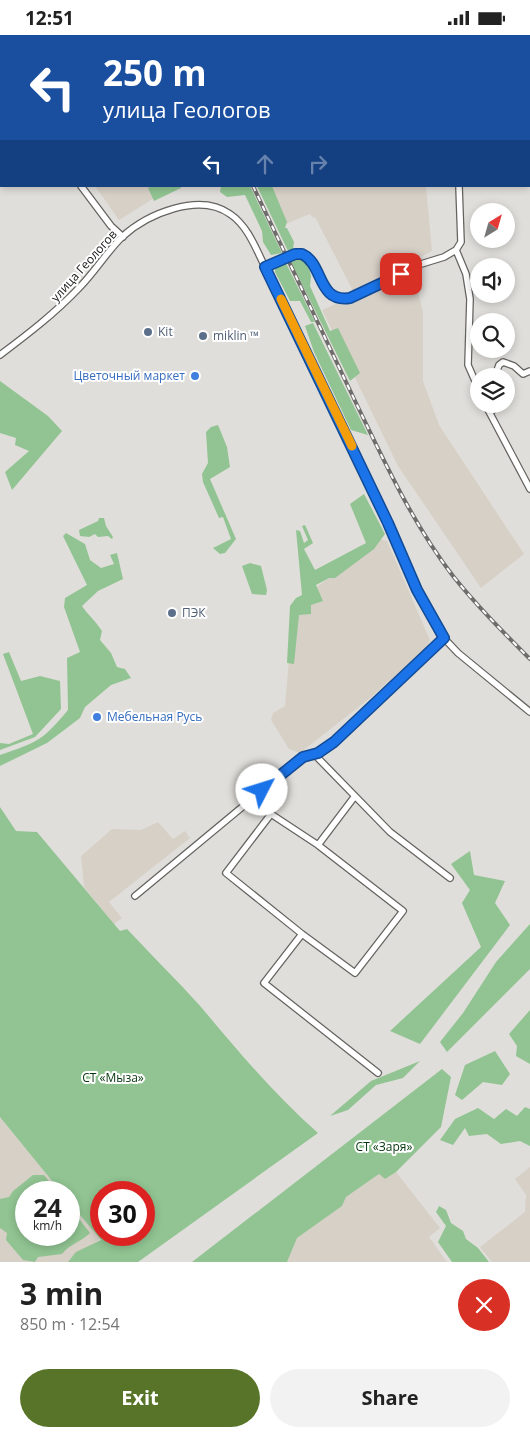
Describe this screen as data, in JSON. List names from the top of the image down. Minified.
{"streets":{"street":["улица Геологов"]},"parks":["СТ «Мыза»","СТ «Заря»"],"places":["Kit","miklin ™","Цветочный маркет","ПЭК","Мебельная Русь"],"north":"top right","page":{"status":"12:51","turn":["250 m","улица Геологов"],"speed":"24 km/h","limit":"30","heading":["3 min","850 m · 12:54"],"buttons":["Exit","Share"]}}
